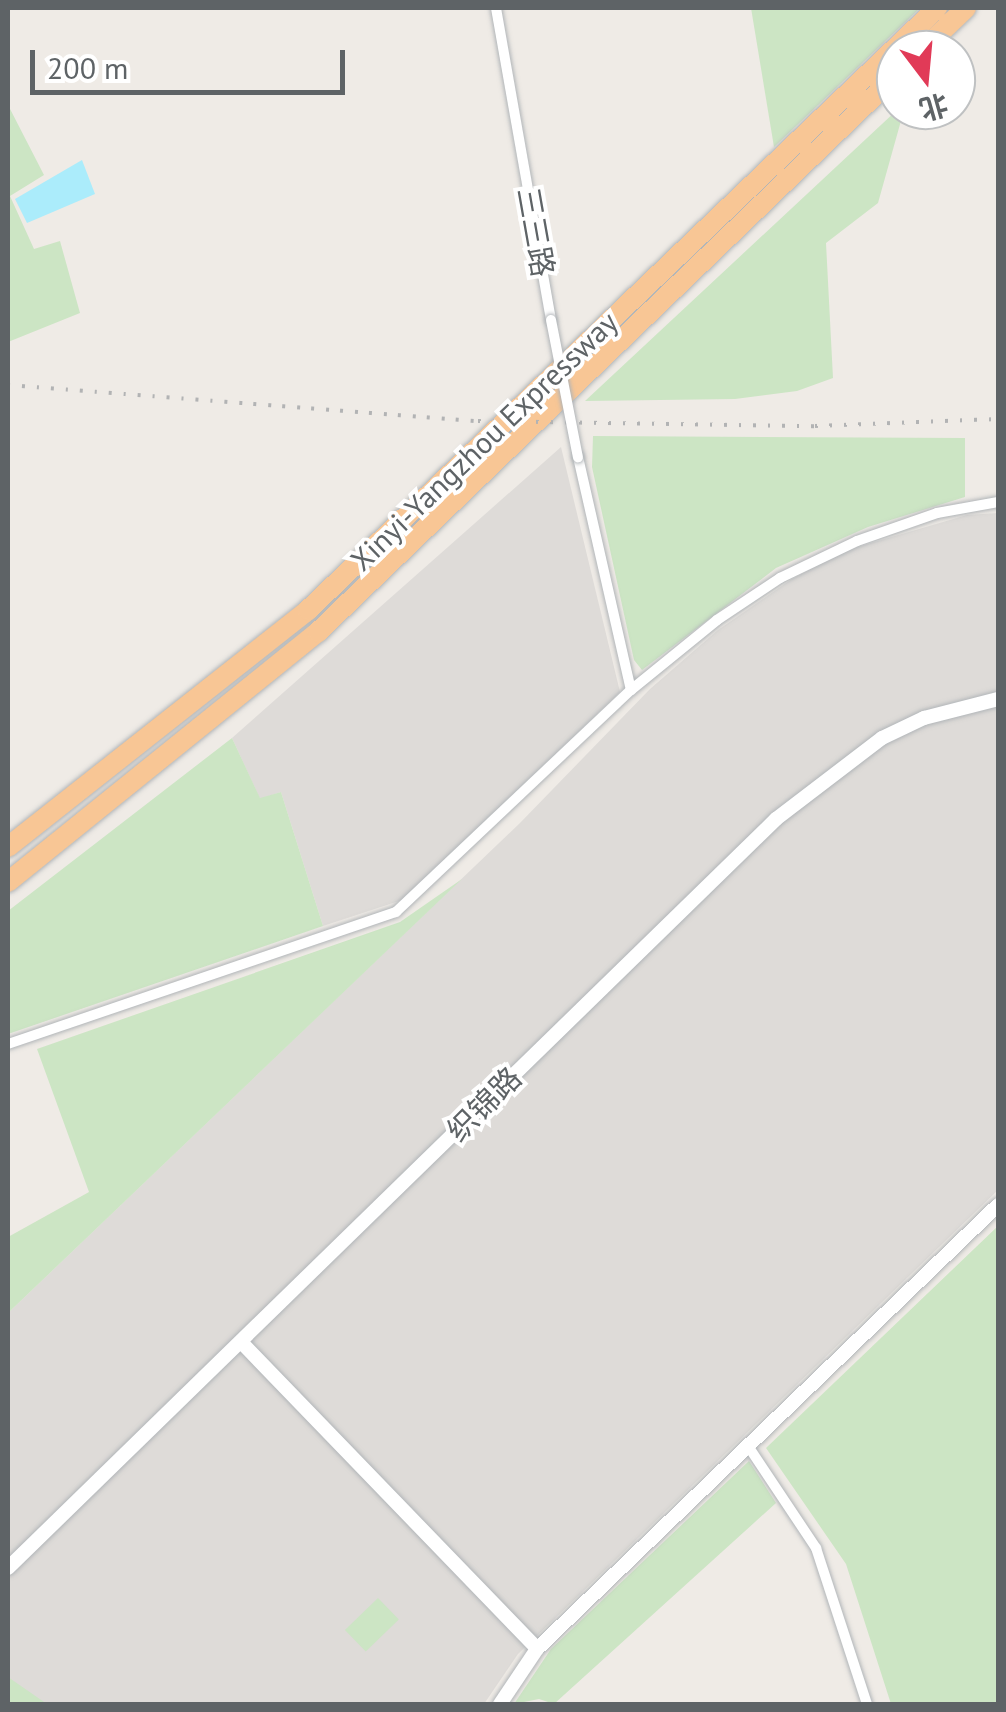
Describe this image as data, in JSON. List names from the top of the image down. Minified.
{"streets":{"highway":["Xinyi-Yangzhou Expressway"],"street":["三三路","织锦路"]},"scale_bar":"200 m","north":"bottom"}
